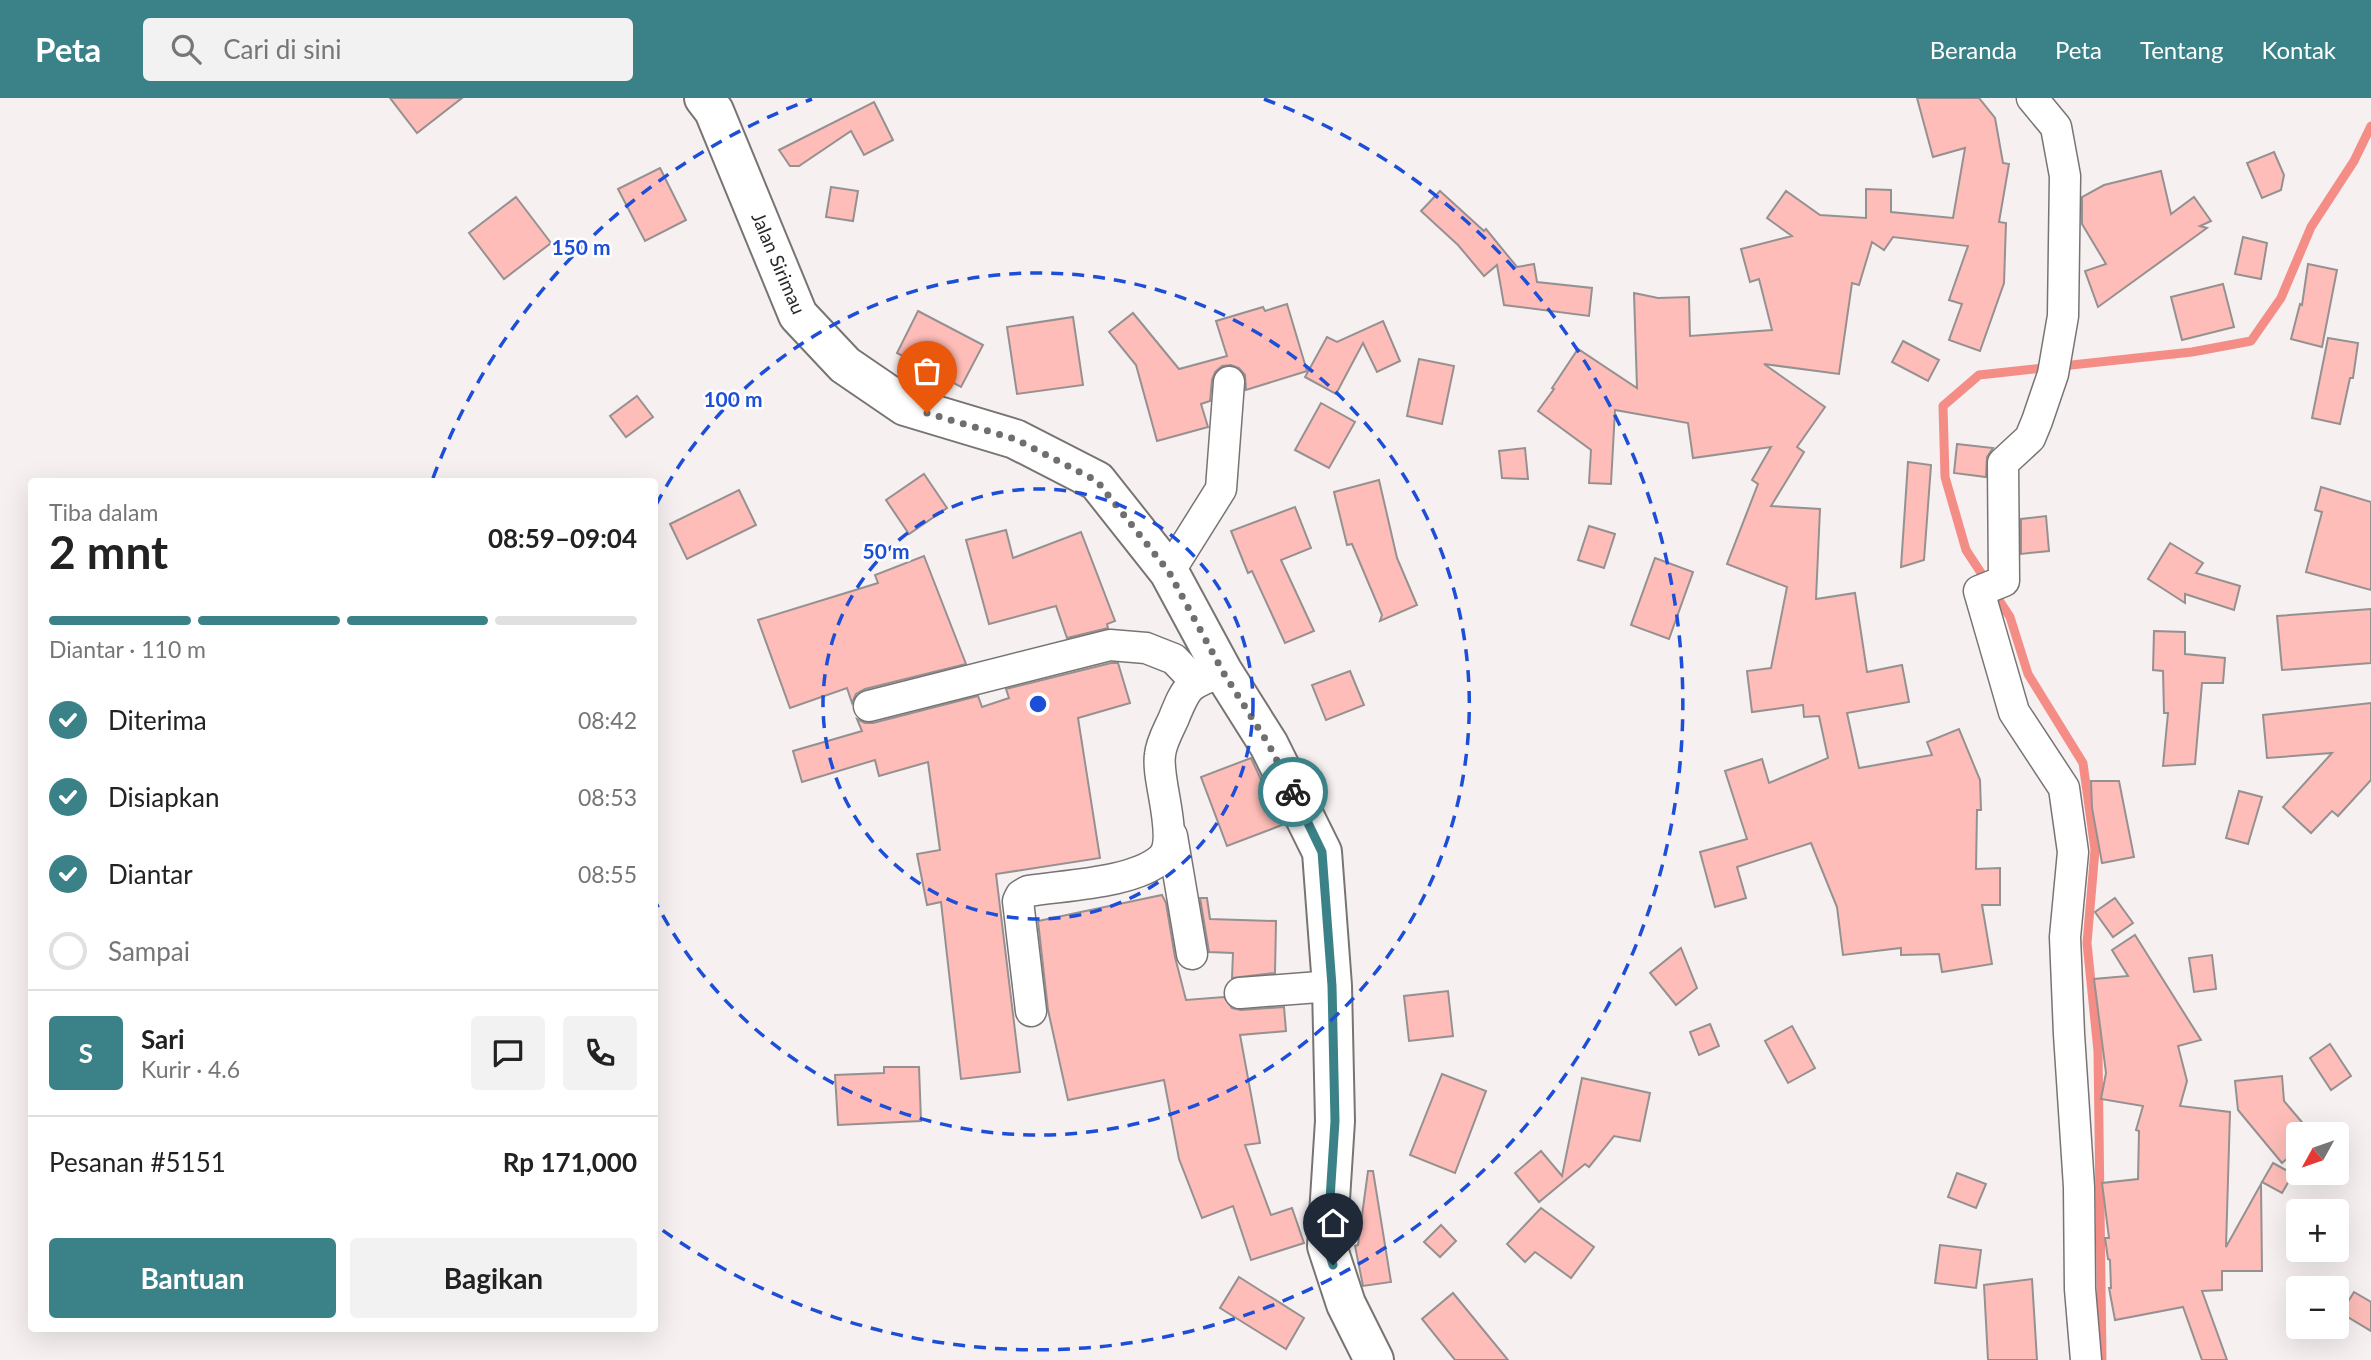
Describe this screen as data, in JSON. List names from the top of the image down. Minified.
{"streets":{"main road":["Jalan Sirimau"]},"north":"bottom left","page":{"header":"Peta","search":"Cari di sini","nav":["Beranda","Peta","Tentang","Kontak"],"heading":["2 mnt","Tiba dalam","08:59–09:04"],"panel":["Sari","Kurir · 4.6","Pesanan #5151","Rp 171,000"],"bar":"Diantar · 110 m","list":[["Diterima","08:42"],["Disiapkan","08:53"],["Diantar","08:55"],"Sampai"],"round":"S","map_buttons":["+","−"],"buttons":["Bantuan","Bagikan"]},"rings":["150 m","100 m","50 m"]}
